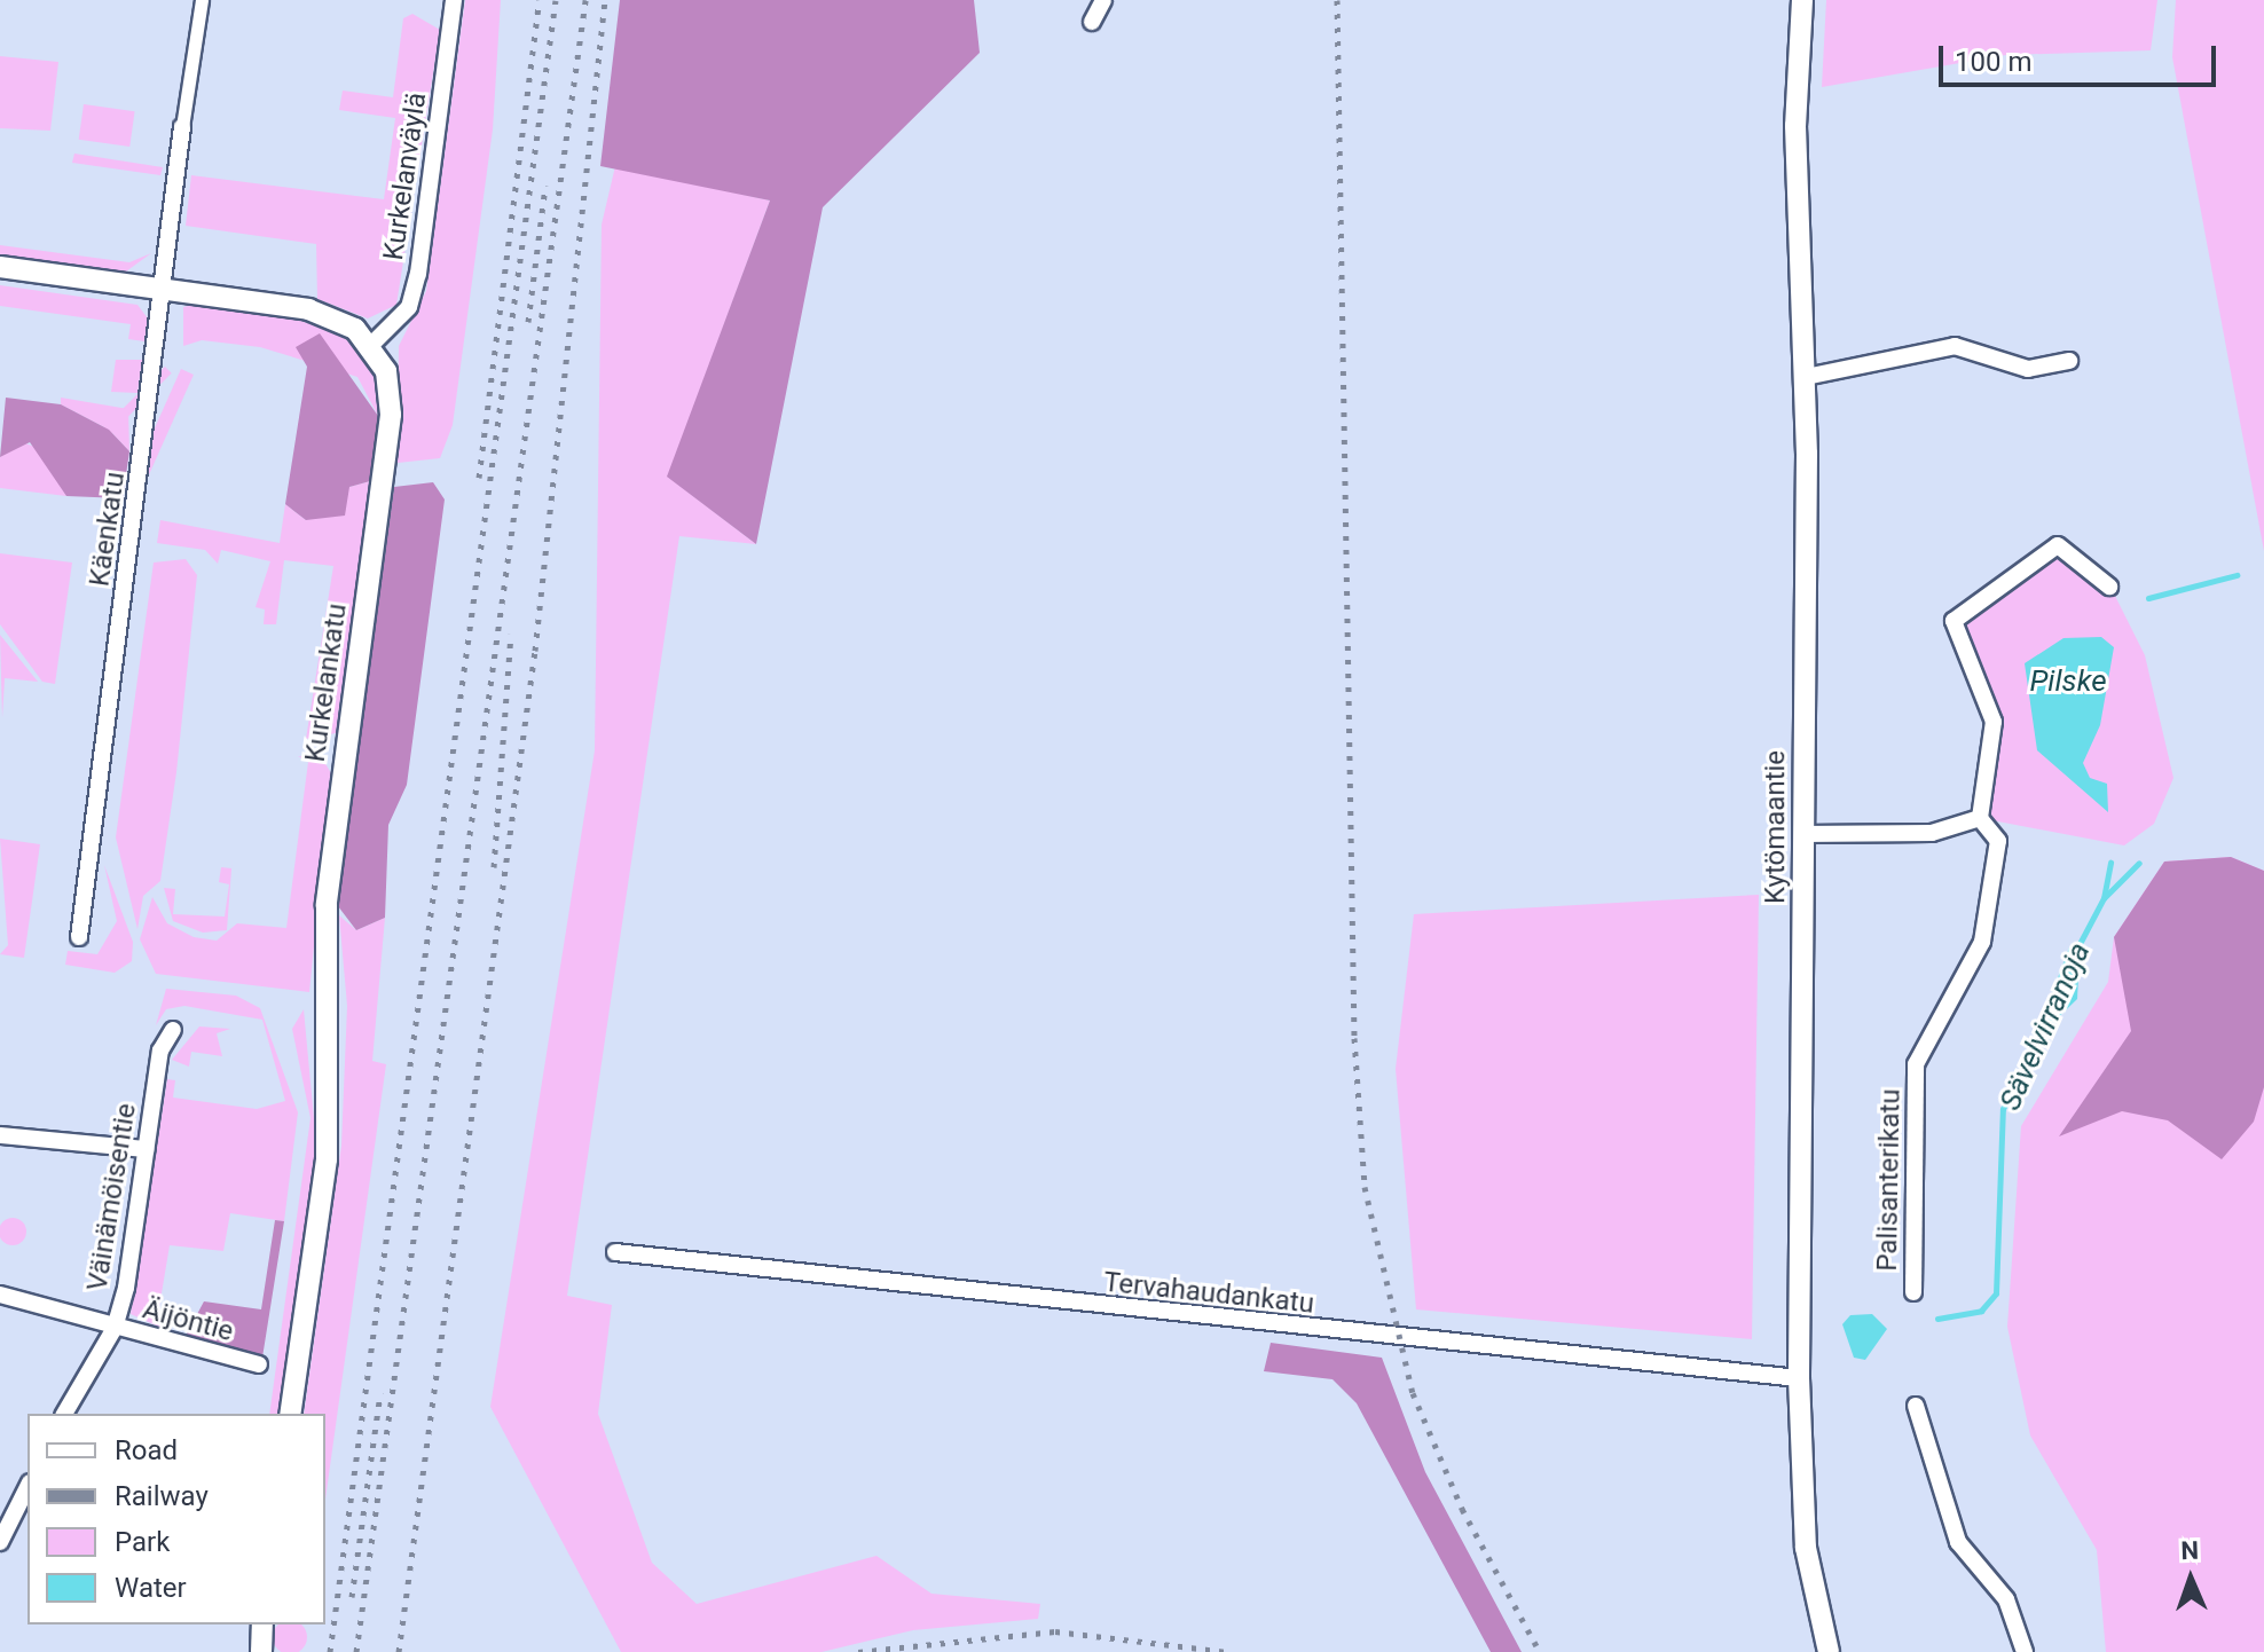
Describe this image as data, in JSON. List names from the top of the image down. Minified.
{"streets":{"street":["Kurkelanväylä","Käenkatu","Kurkelankatu","Kytömaantie","Palisanterikatu","Väinämöisentie","Tervahaudankatu","Äijöntie"]},"crossings":[["Kurkelanväylä","Kurkelankatu"],["Kytömaantie","Tervahaudankatu"],["Väinämöisentie","Äijöntie"]],"water":["Pilske","Sävelvirranoja"],"legend":["Road","Railway","Park","Water"],"scale_bar":"100 m","north":"top"}
